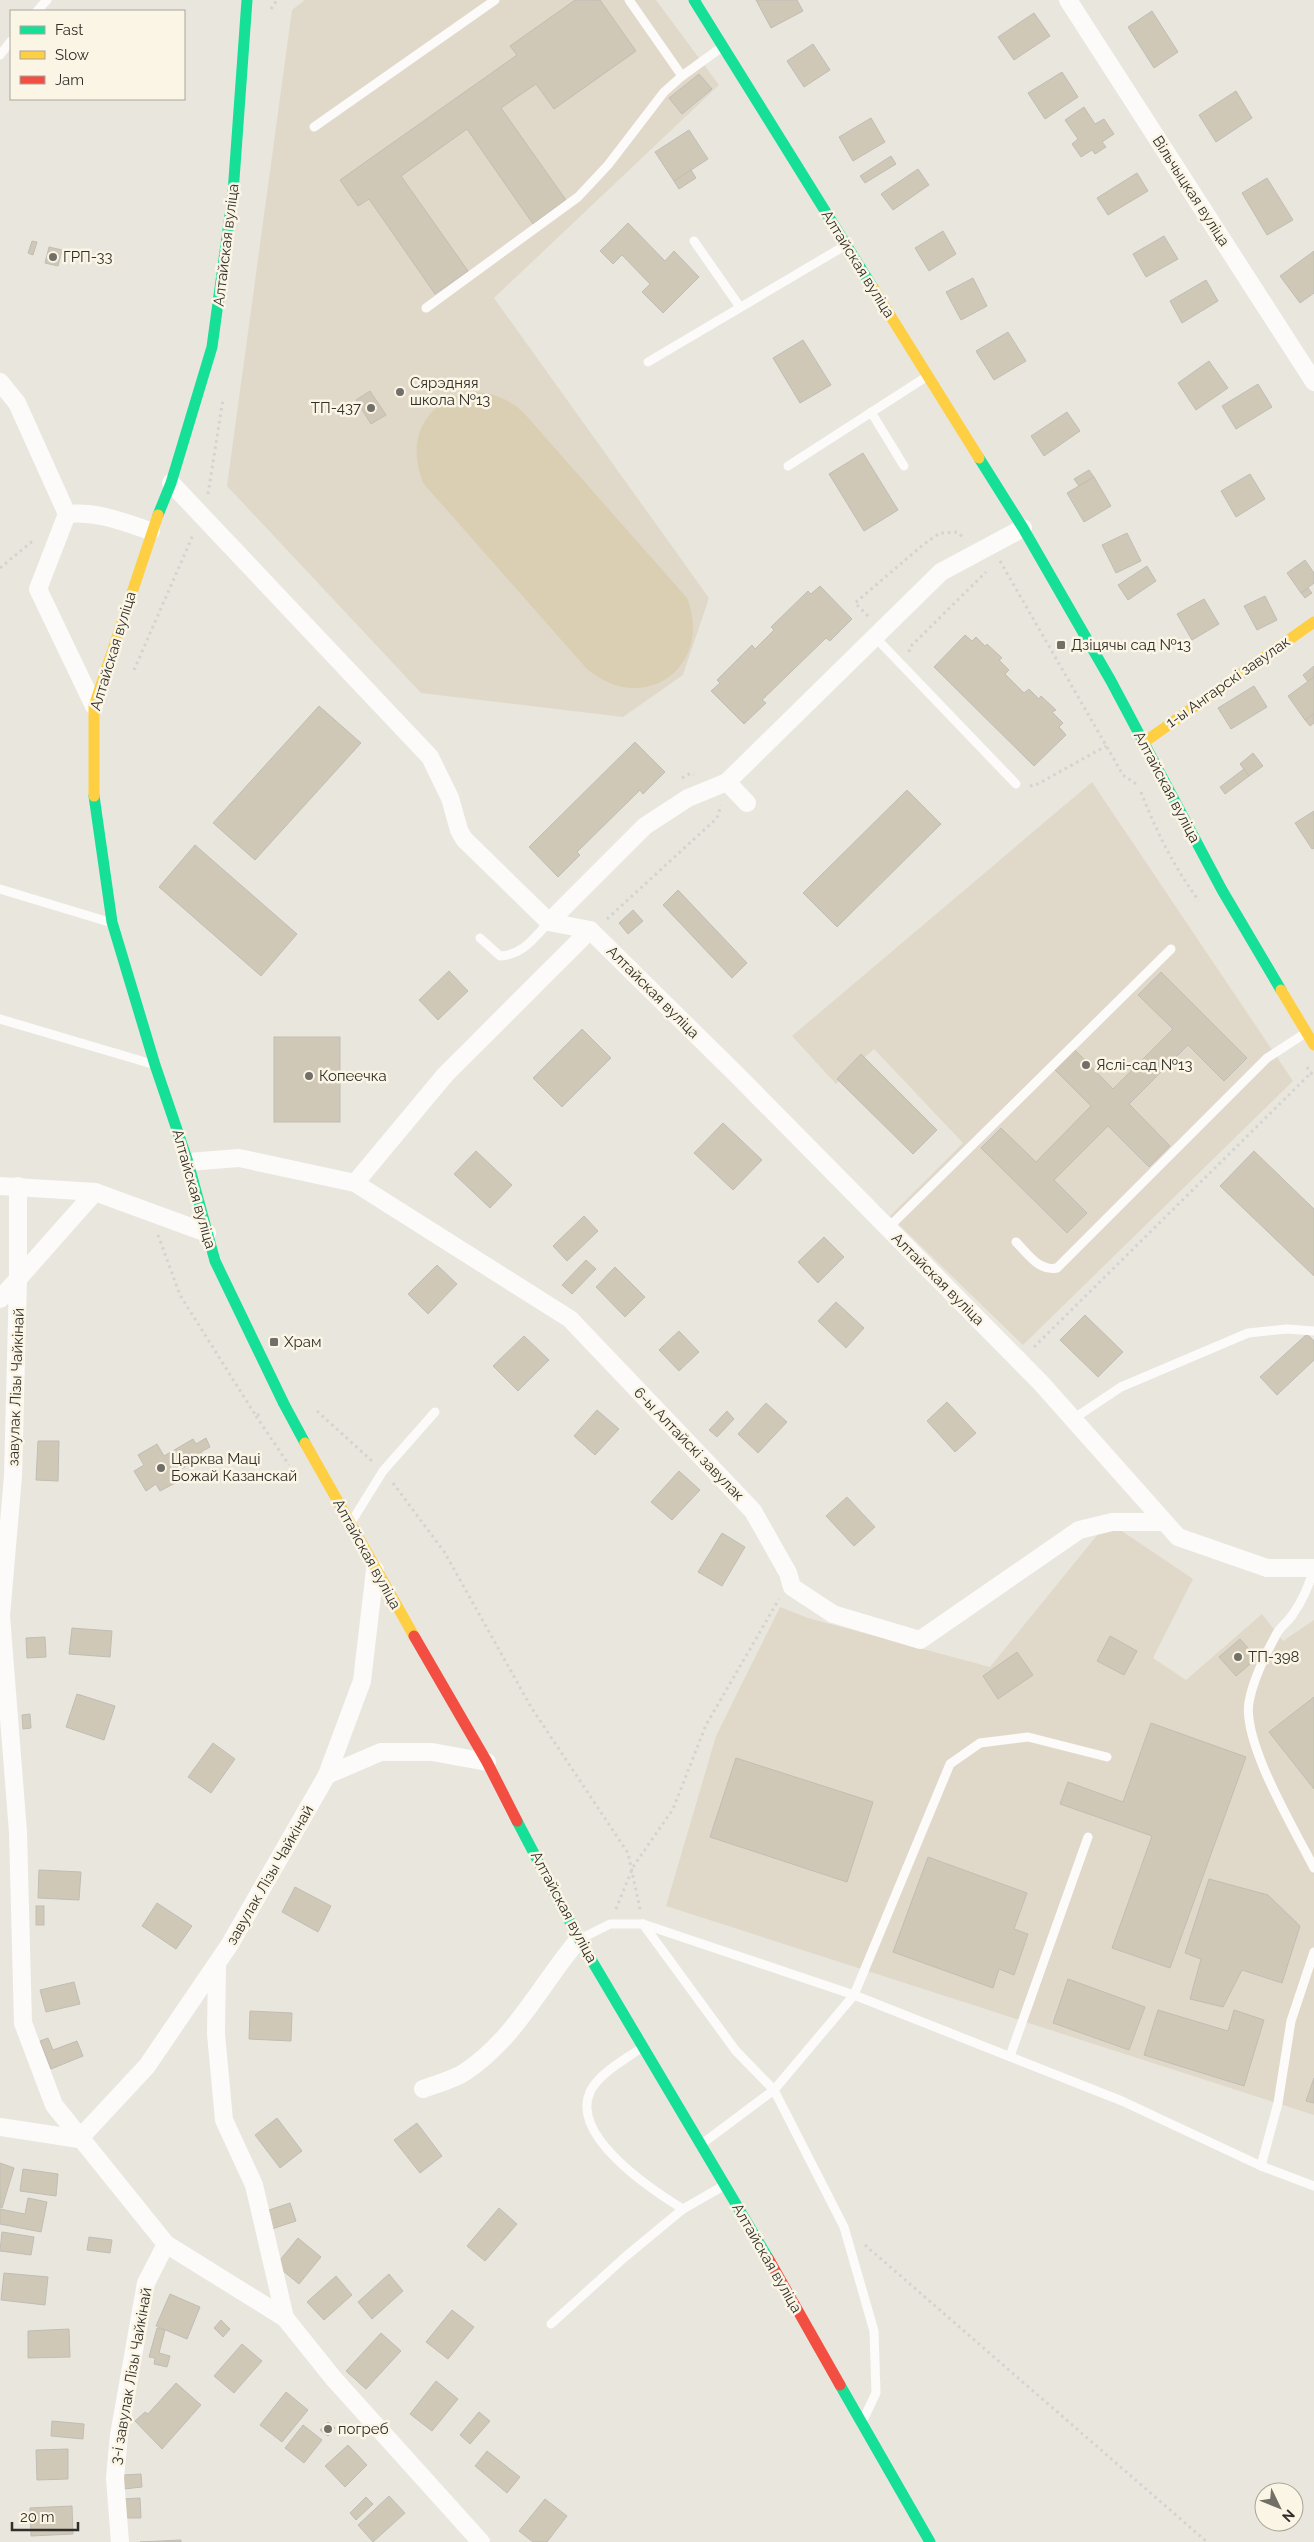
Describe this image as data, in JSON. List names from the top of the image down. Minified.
{"streets":{"main road":["Алтайская вуліца","1-ы Ангарскі завулак"],"street":["Вільчыцкая вуліца","завулак Лізы Чайкінай","6-ы Алтайскі завулак","3-і завулак Лізы Чайкінай"]},"crossings":[["Алтайская вуліца","1-ы Ангарскі завулак"],["Алтайская вуліца","завулак Лізы Чайкінай"],["Алтайская вуліца","6-ы Алтайскі завулак"],["завулак Лізы Чайкінай","3-і завулак Лізы Чайкінай"]],"places":{"other":["ГРП-33","Сярэдняя школа №13","ТП-437","Яслі-сад №13","Копеечка","Царква Маці Божай Казанскай","ТП-398","погреб"],"transit":["Дзіцячы сад №13","Храм"]},"legend":["Fast","Slow","Jam"],"scale_bar":"20 m","north":"bottom right"}
